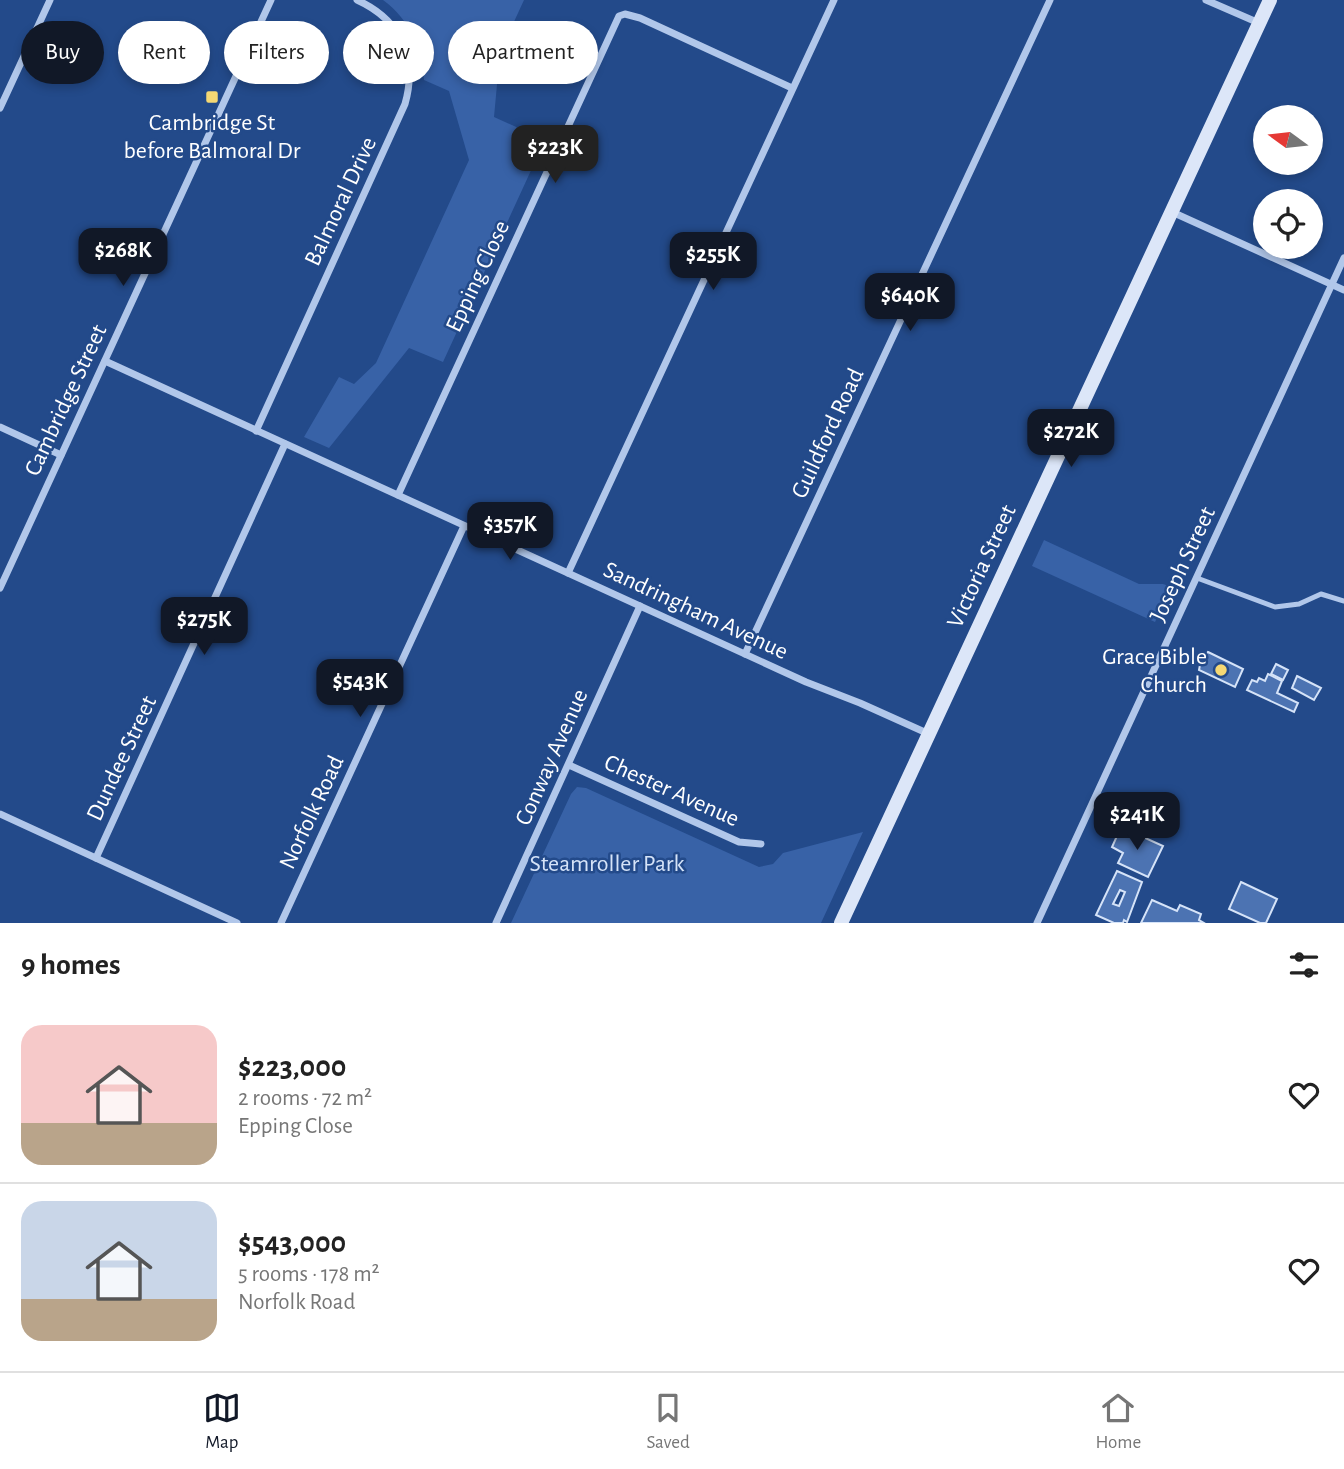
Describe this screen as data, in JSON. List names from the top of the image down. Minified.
{"streets":{"street":["Balmoral Drive","Epping Close","Cambridge Street","Guildford Road","Joseph Street","Victoria Street","Sandringham Avenue","Conway Avenue","Dundee Street","Chester Avenue","Norfolk Road"]},"crossings":[["Balmoral Drive","Sandringham Avenue"],["Epping Close","Sandringham Avenue"],["Cambridge Street","Sandringham Avenue"],["Guildford Road","Sandringham Avenue"],["Victoria Street","Sandringham Avenue"],["Sandringham Avenue","Conway Avenue"],["Sandringham Avenue","Dundee Street"],["Sandringham Avenue","Norfolk Road"],["Conway Avenue","Chester Avenue"]],"parks":["Steamroller Park"],"places":{"transit":["Cambridge St before Balmoral Dr"],"other":["Grace Bible Church"]},"north":"left","page":{"chip":["Buy","Rent","Filters","New","Apartment"],"price":["$223K","$268K","$255K","$640K","$272K","$357K","$275K","$543K","$241K"],"heading":"9 homes","list":[{"name":"$223,000","note":"2 rooms · 72 m² · Epping Close"},{"name":"$543,000","note":"5 rooms · 178 m² · Norfolk Road"}],"tabs":["Map","Saved","Home"]}}
